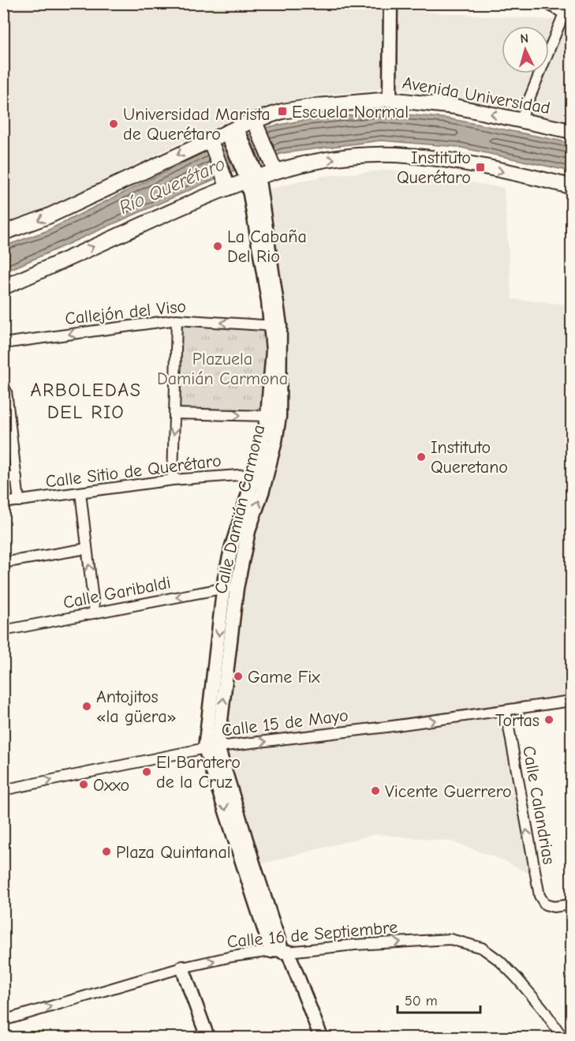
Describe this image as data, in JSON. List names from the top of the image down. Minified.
{"streets":{"main road":["Avenida Universidad"],"street":["Callejón del Viso","Calle Sitio de Querétaro","Calle Damián Carmona","Calle Garibaldi","Calle 15 de Mayo","Calle Calandrias","Calle 16 de Septiembre"]},"crossings":[["Avenida Universidad","Calle Damián Carmona"],["Callejón del Viso","Calle Damián Carmona"],["Calle Sitio de Querétaro","Calle Damián Carmona"],["Calle Damián Carmona","Calle Garibaldi"],["Calle Damián Carmona","Calle 15 de Mayo"],["Calle Damián Carmona","Calle 16 de Septiembre"],["Calle 15 de Mayo","Calle Calandrias"]],"one_way":["Callejón del Viso","Calle Garibaldi","Calle 15 de Mayo","Calle Calandrias","Calle 16 de Septiembre"],"districts":["ARBOLEDAS DEL RIO"],"water":["Río Querétaro"],"parks":["Plazuela Damián Carmona"],"places":{"transit":["Escuela Normal","Instituto Querétaro"],"other":["Universidad Marista de Querétaro","La Cabaña Del Rio","Instituto Queretano","Game Fix","Antojitos «la güera»","Tortas","El Baratero de la Cruz","Oxxo","Vicente Guerrero","Plaza Quintanal"]},"scale_bar":"50 m","north":"top"}
